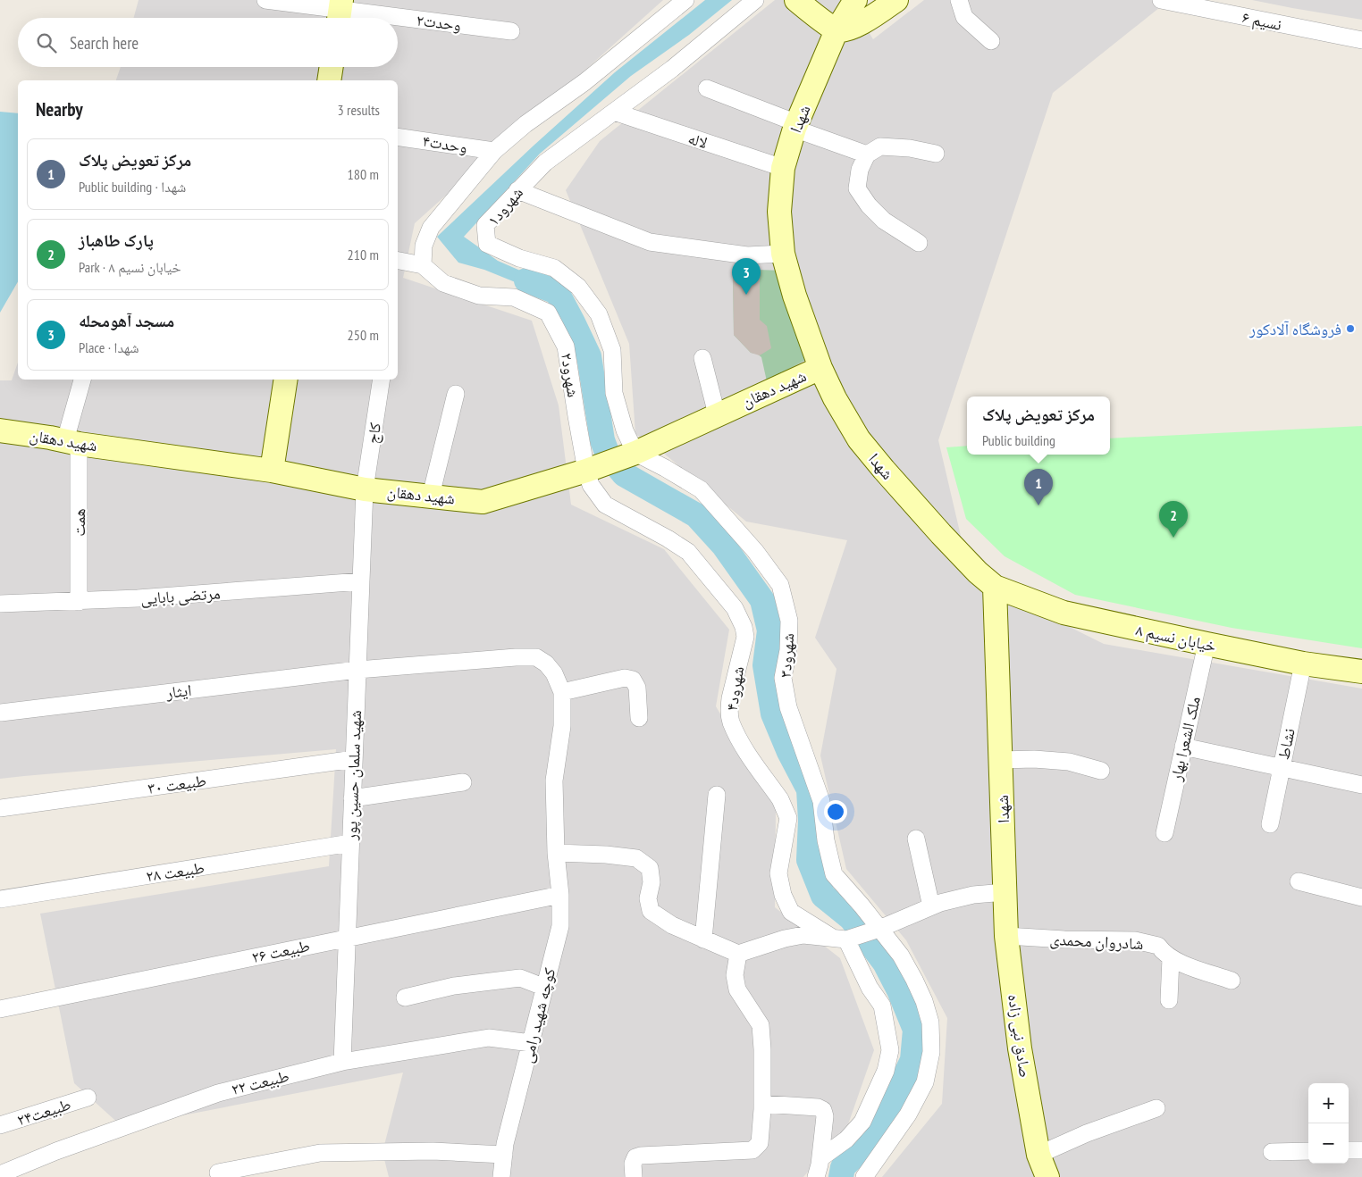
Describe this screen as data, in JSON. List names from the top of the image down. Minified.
{"streets":{"street":["نسیم ۶","وحدت۲","شهدا","لاله","وحدت۴","شهرود۱","شهرود۲","شهید دهقان","کاج","همت","مرتضی بابایی","خیابان نسیم ۸","شهرود۳","شهرود۴","ایثار","ملک الشعرا بهار","نشاط","شهید سلمان حسین پور","طبیعت ۳۰","طبیعت ۲۸","شادروان محمدی","طبیعت ۲۶","کوچه شهید رامی","صادق نبی زاده","طبیعت ۲۲","طبیعت۲۴"]},"crossings":[["شهدا","لاله"],["شهدا","شهید دهقان"],["شهدا","خیابان نسیم ۸"],["شهدا","صادق نبی زاده"],["لاله","شهرود۱"],["شهرود۱","شهید دهقان"],["شهرود۱","شهرود۳"],["شهرود۲","شهید دهقان"],["شهرود۲","شهرود۴"],["شهید دهقان","کاج"],["شهید دهقان","همت"],["شهید دهقان","شهرود۳"],["شهید دهقان","شهرود۴"],["شهید دهقان","شهید سلمان حسین پور"],["کاج","شهید سلمان حسین پور"],["همت","مرتضی بابایی"],["مرتضی بابایی","شهید سلمان حسین پور"],["خیابان نسیم ۸","ملک الشعرا بهار"],["خیابان نسیم ۸","نشاط"],["ایثار","شهید سلمان حسین پور"],["ایثار","کوچه شهید رامی"],["شهید سلمان حسین پور","طبیعت ۳۰"],["شهید سلمان حسین پور","طبیعت ۲۸"],["شهید سلمان حسین پور","طبیعت ۲۶"],["شهید سلمان حسین پور","طبیعت ۲۲"],["شادروان محمدی","صادق نبی زاده"],["طبیعت ۲۶","کوچه شهید رامی"],["کوچه شهید رامی","طبیعت ۲۲"]],"places":["فروشگاه آلادکور"],"page":{"search":"Search here","heading":["Nearby","3 results"],"list":[{"mark":"1","name":"مرکز تعویض پلاک","note":"Public building · شهدا","value":"180 m"},{"mark":"2","name":"پارک طاهباز","note":"Park · خیابان نسیم ۸","value":"210 m"},{"mark":"3","name":"مسجد آهومحله","note":"Place · شهدا","value":"250 m"}],"pins":["3","1","2"],"popup":["مرکز تعویض پلاک","Public building"],"map_buttons":["+","−"]}}
